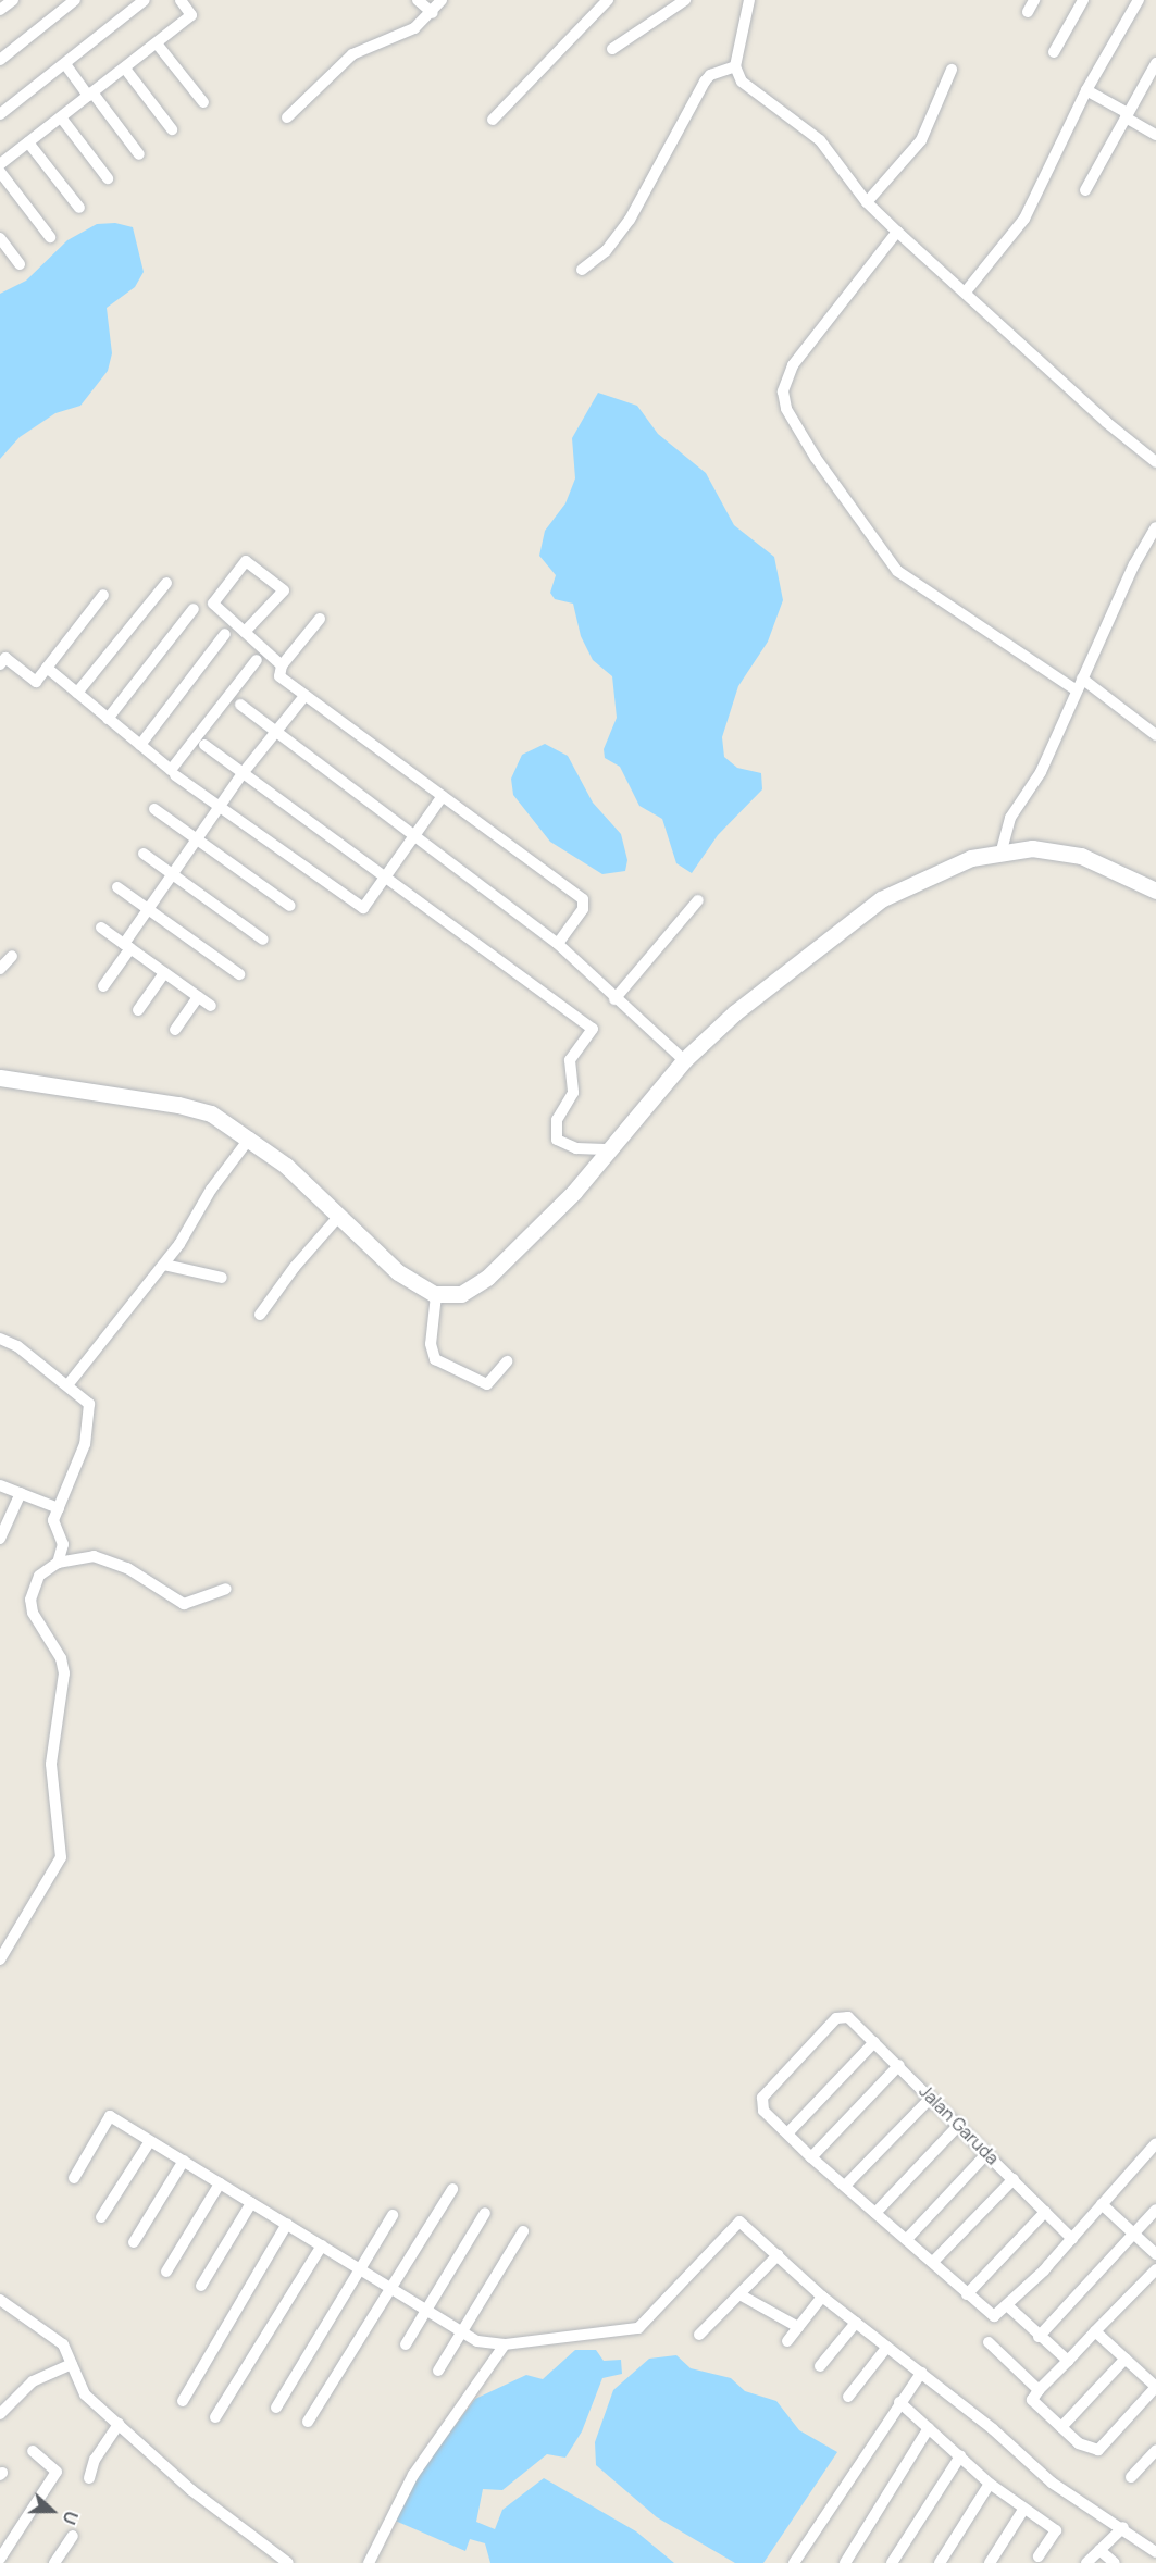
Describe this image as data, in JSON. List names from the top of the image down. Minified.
{"streets":{"street":["Jalan Garuda"]},"north":"right"}
